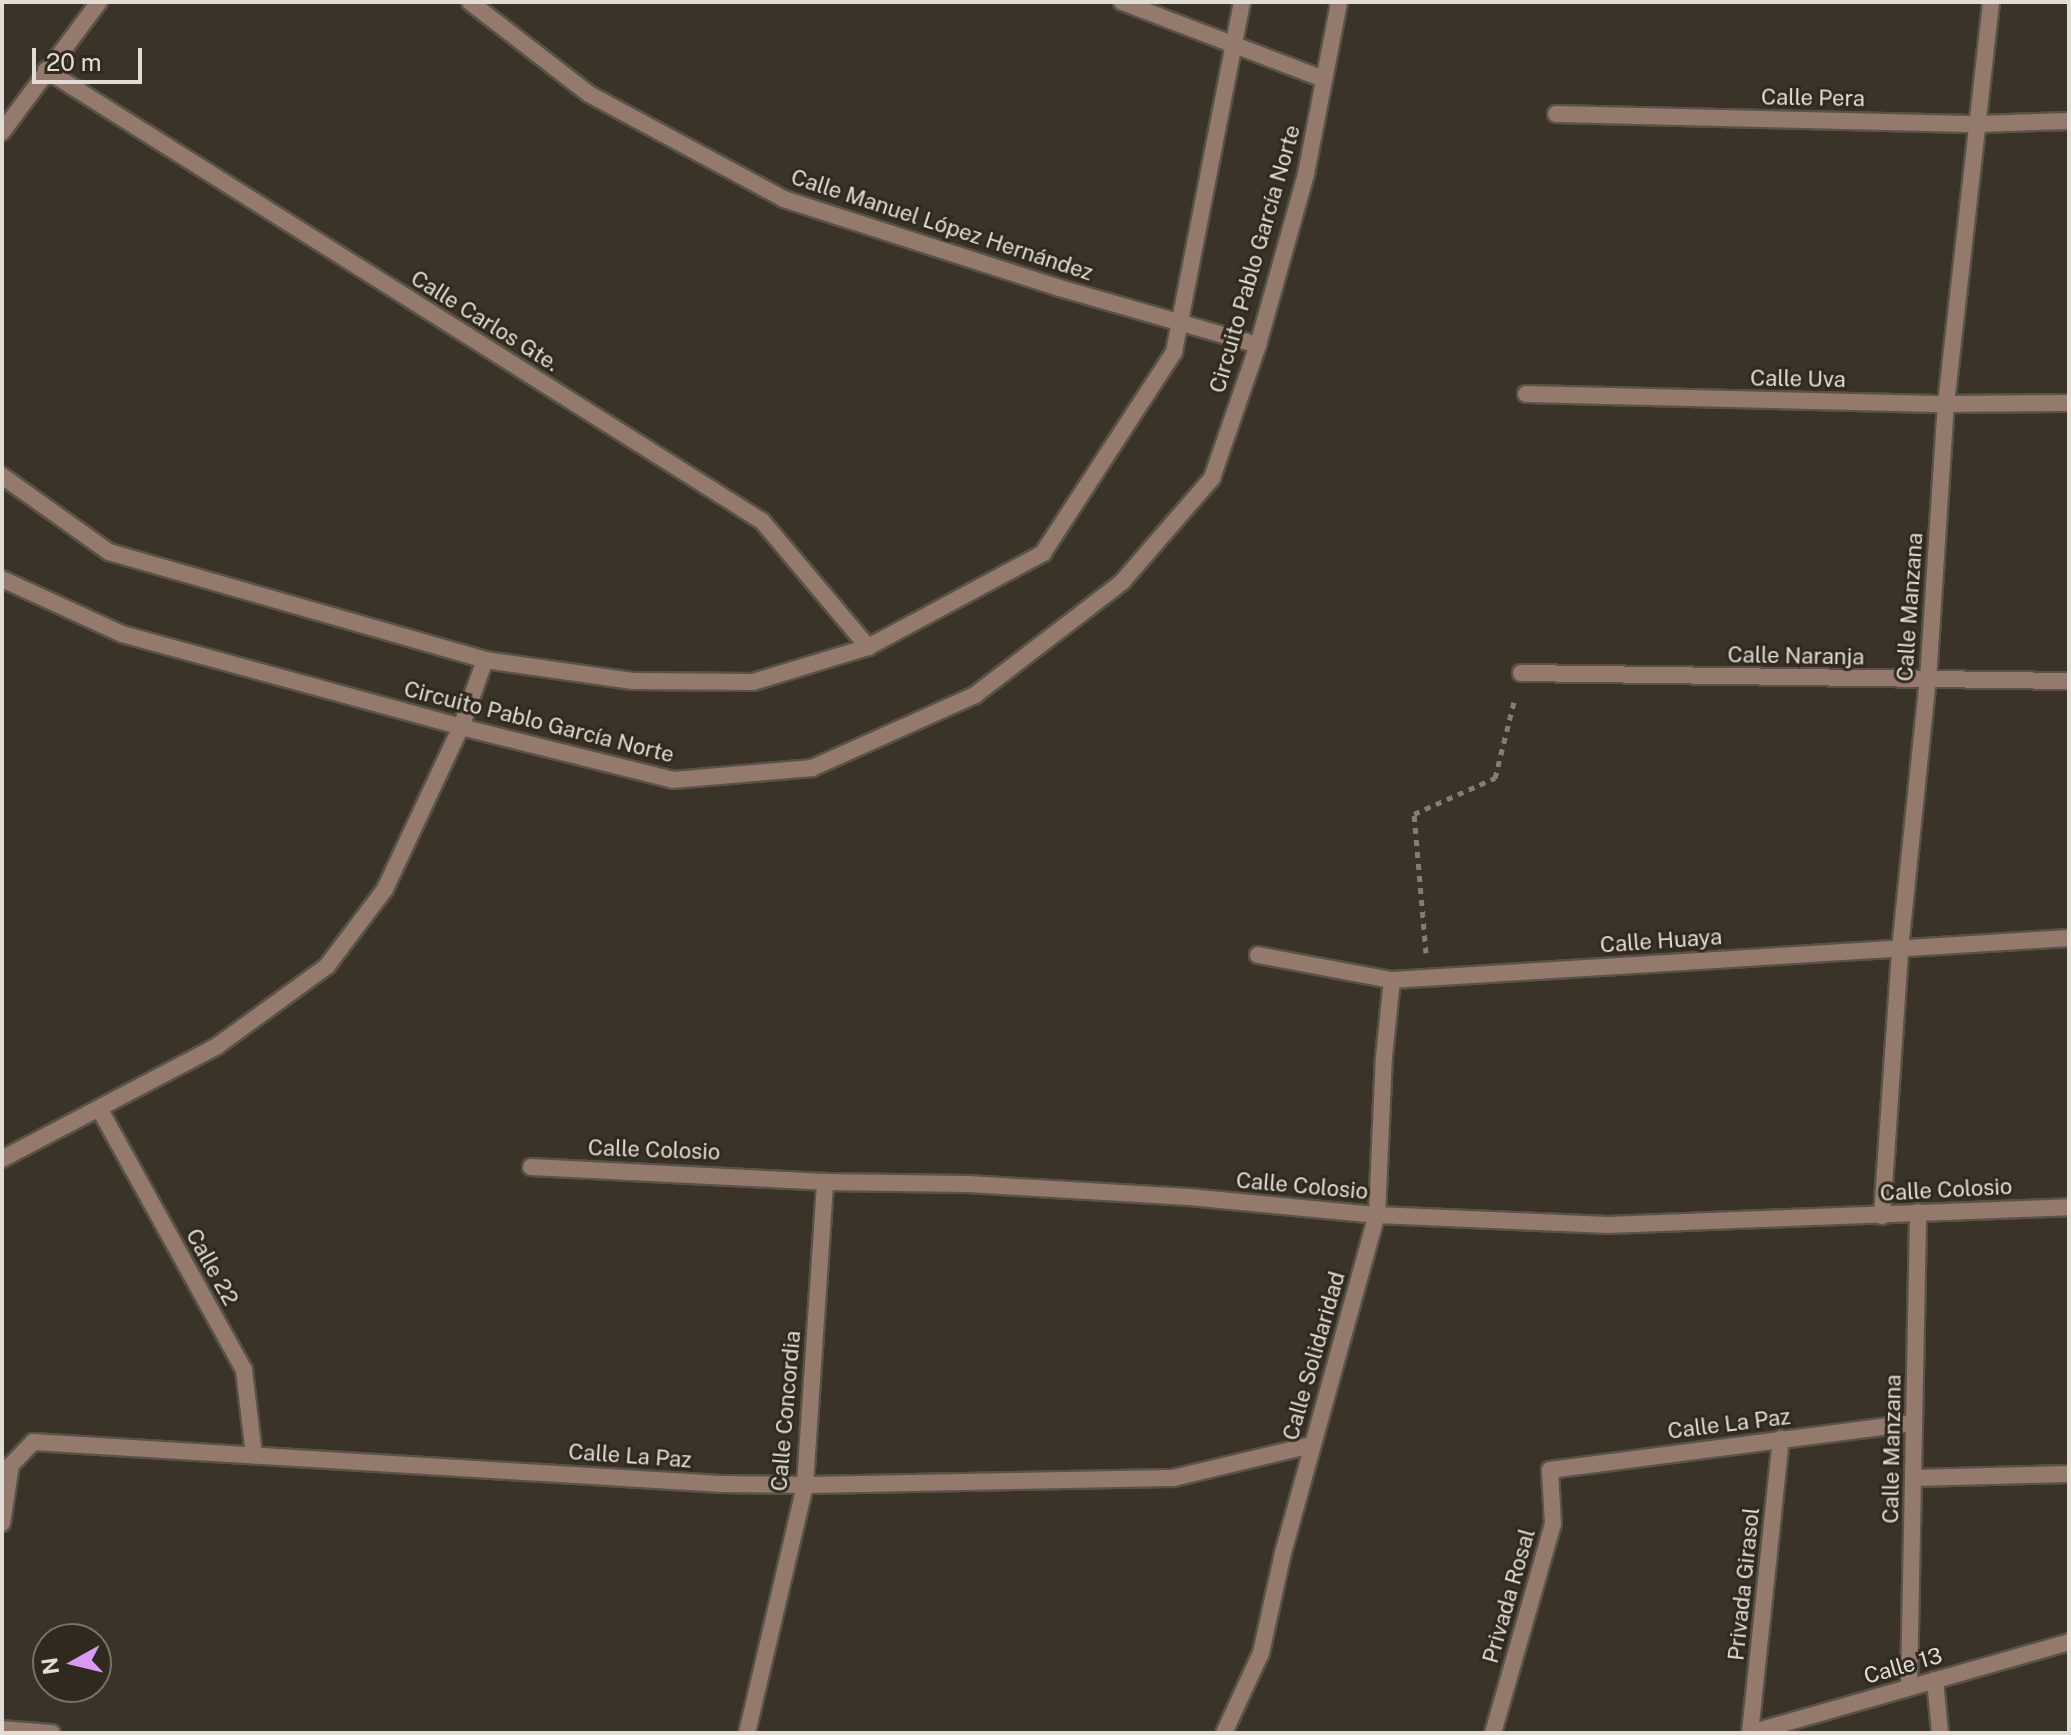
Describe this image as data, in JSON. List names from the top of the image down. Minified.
{"streets":{"street":["Calle Pera","Calle Manuel López Hernández","Circuito Pablo García Norte","Calle Carlos Gte.","Calle Uva","Calle Manzana","Calle Naranja","Calle Huaya","Calle Colosio","Calle 22","Calle Solidaridad","Calle Concordia","Calle La Paz","Privada Girasol","Privada Rosal","Calle 13"]},"crossings":[["Calle Pera","Calle Manzana"],["Calle Manuel López Hernández","Circuito Pablo García Norte"],["Calle Uva","Calle Manzana"],["Calle Manzana","Calle Naranja"],["Calle Manzana","Calle Huaya"],["Calle Manzana","Calle Colosio"],["Calle Manzana","Calle La Paz"],["Calle Manzana","Calle 13"],["Calle Huaya","Calle Solidaridad"],["Calle Colosio","Calle Solidaridad"],["Calle Colosio","Calle Concordia"],["Calle 22","Calle La Paz"],["Calle Solidaridad","Calle La Paz"],["Calle Concordia","Calle La Paz"],["Calle La Paz","Privada Girasol"],["Calle La Paz","Privada Rosal"],["Privada Girasol","Calle 13"]],"scale_bar":"20 m","north":"left"}
